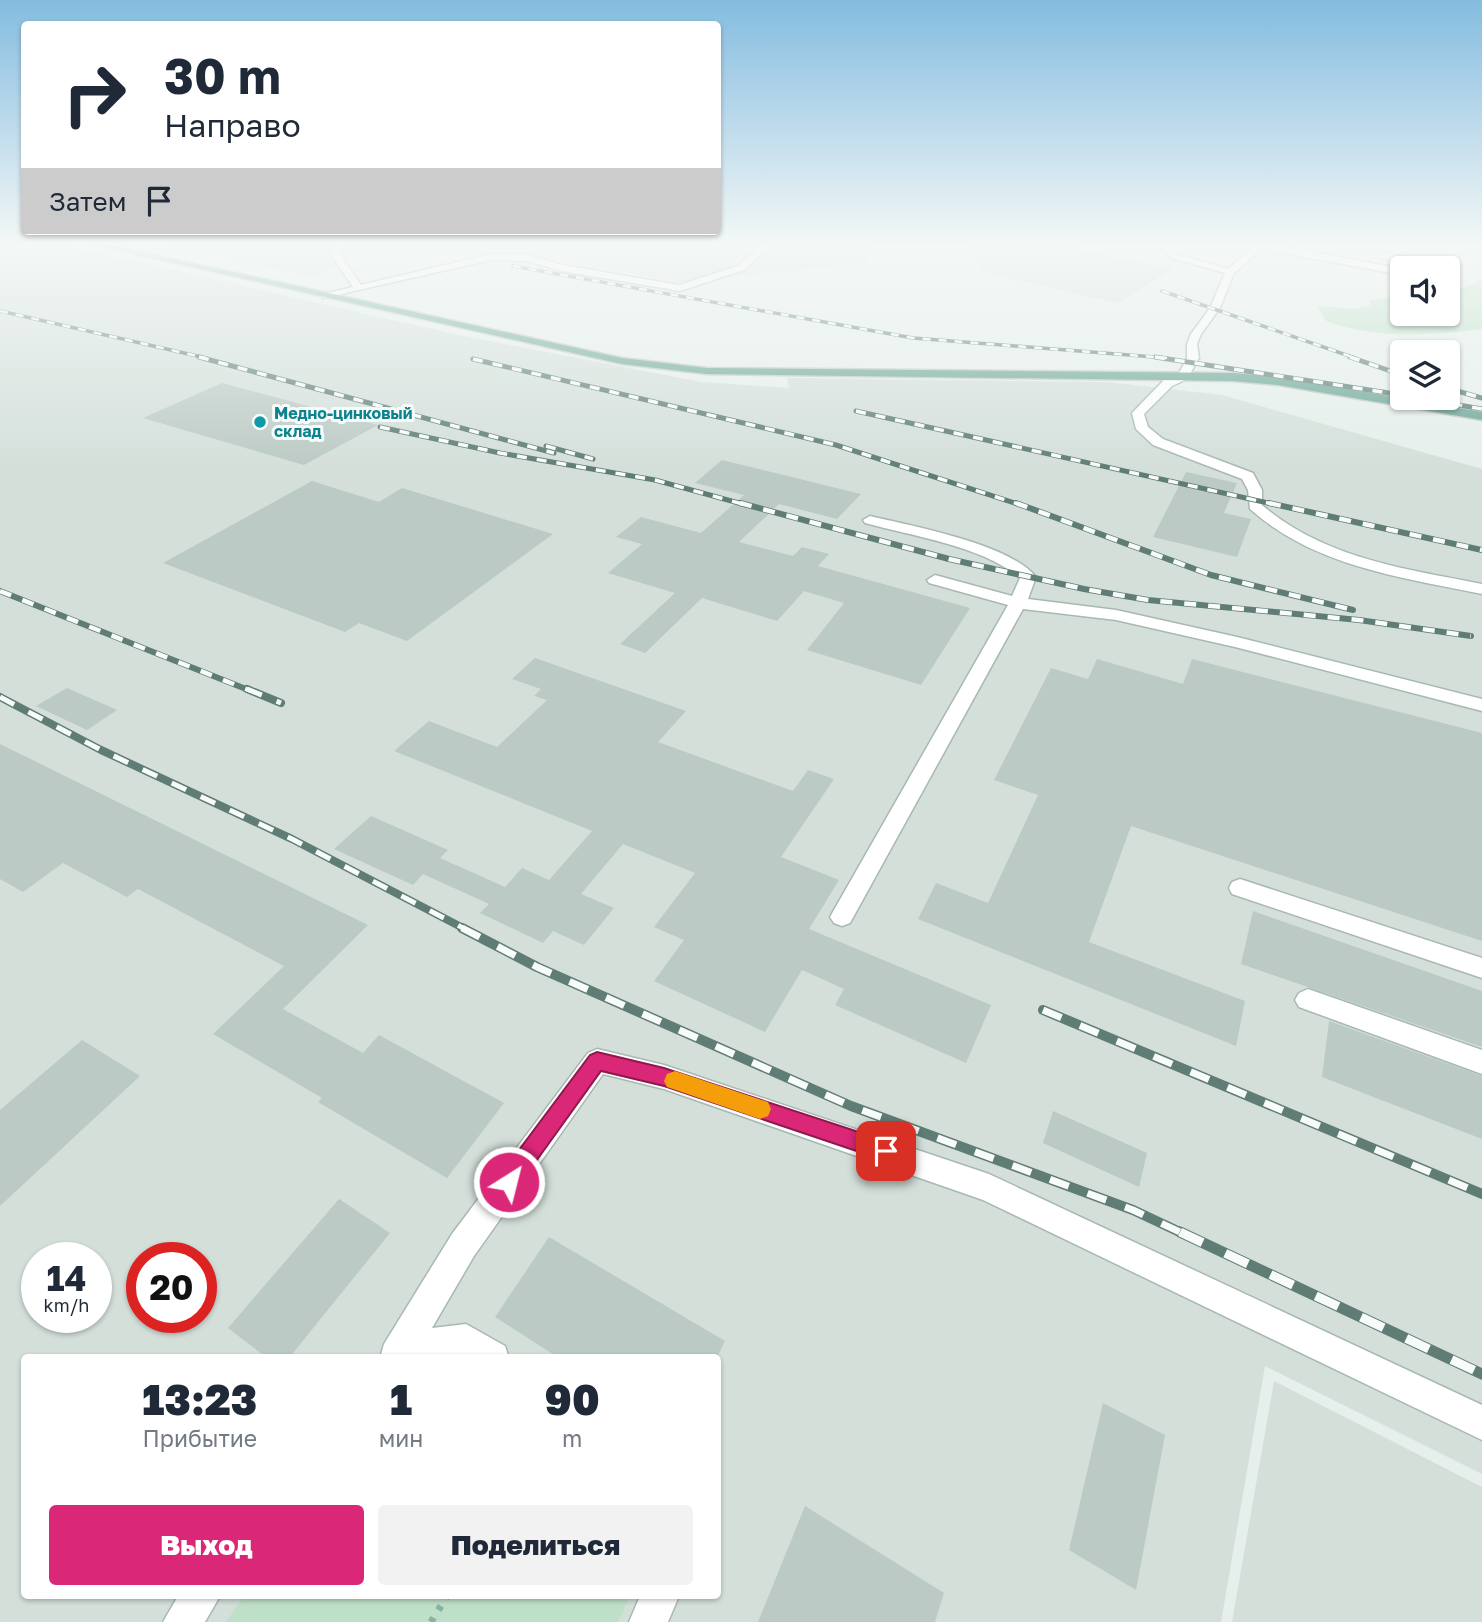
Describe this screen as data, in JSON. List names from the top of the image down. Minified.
{"places":["Медно-цинковый склад"],"page":{"turn":["30 m","Направо"],"then":"Затем","speed":"14 km/h","limit":"20","eta":["13:23","Прибытие","1","мин","90","m"],"buttons":["Выход","Поделиться"]}}
